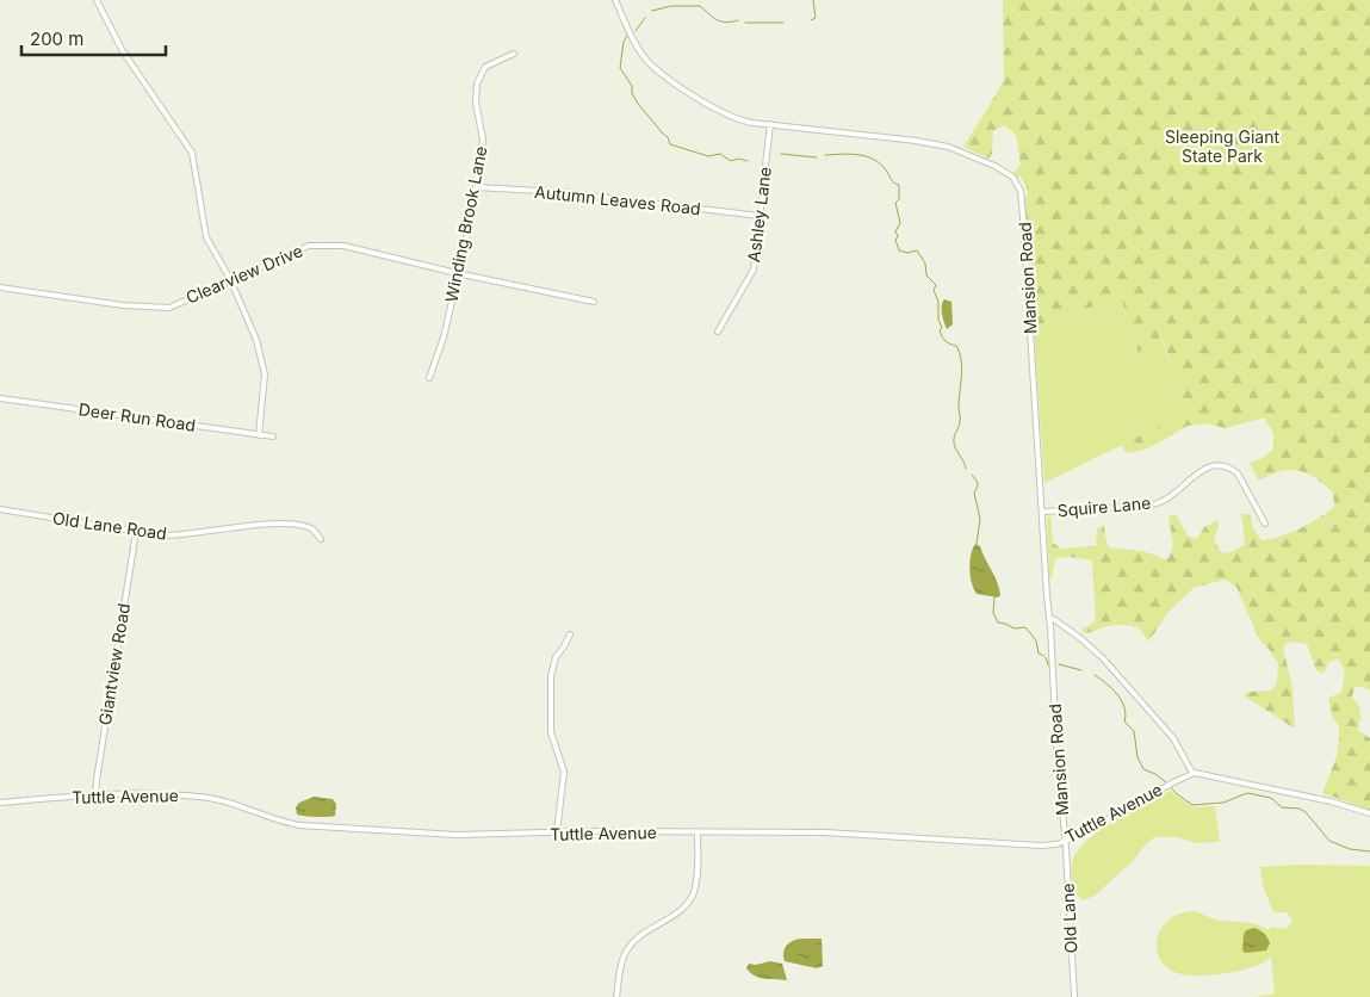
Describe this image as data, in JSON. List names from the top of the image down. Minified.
{"streets":{"street":["Autumn Leaves Road","Ashley Lane","Winding Brook Lane","Clearview Drive","Mansion Road","Deer Run Road","Squire Lane","Old Lane Road","Giantview Road","Tuttle Avenue","Old Lane"]},"crossings":[["Autumn Leaves Road","Ashley Lane"],["Autumn Leaves Road","Winding Brook Lane"],["Ashley Lane","Mansion Road"],["Winding Brook Lane","Clearview Drive"],["Mansion Road","Squire Lane"],["Mansion Road","Tuttle Avenue"],["Mansion Road","Old Lane"],["Old Lane Road","Giantview Road"],["Giantview Road","Tuttle Avenue"],["Tuttle Avenue","Old Lane"]],"parks":["Sleeping Giant State Park"],"scale_bar":"200 m"}
